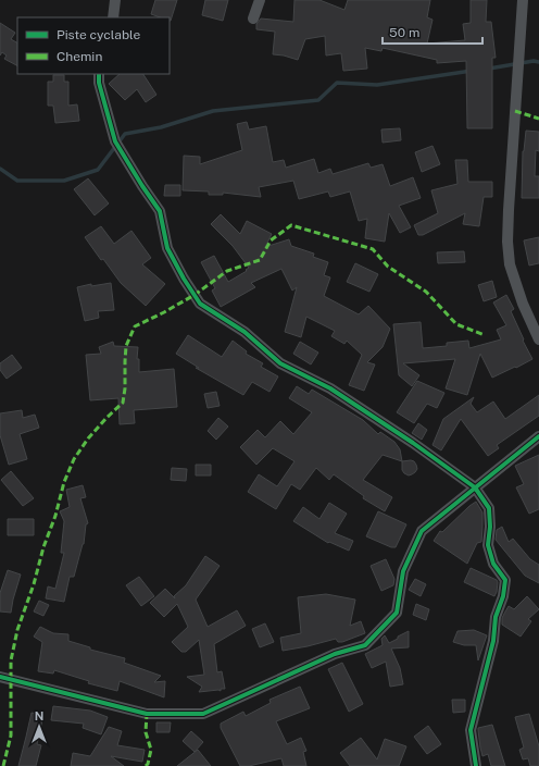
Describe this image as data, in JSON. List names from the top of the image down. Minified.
{"legend":["Piste cyclable","Chemin"],"scale_bar":"50 m","north":"top"}
